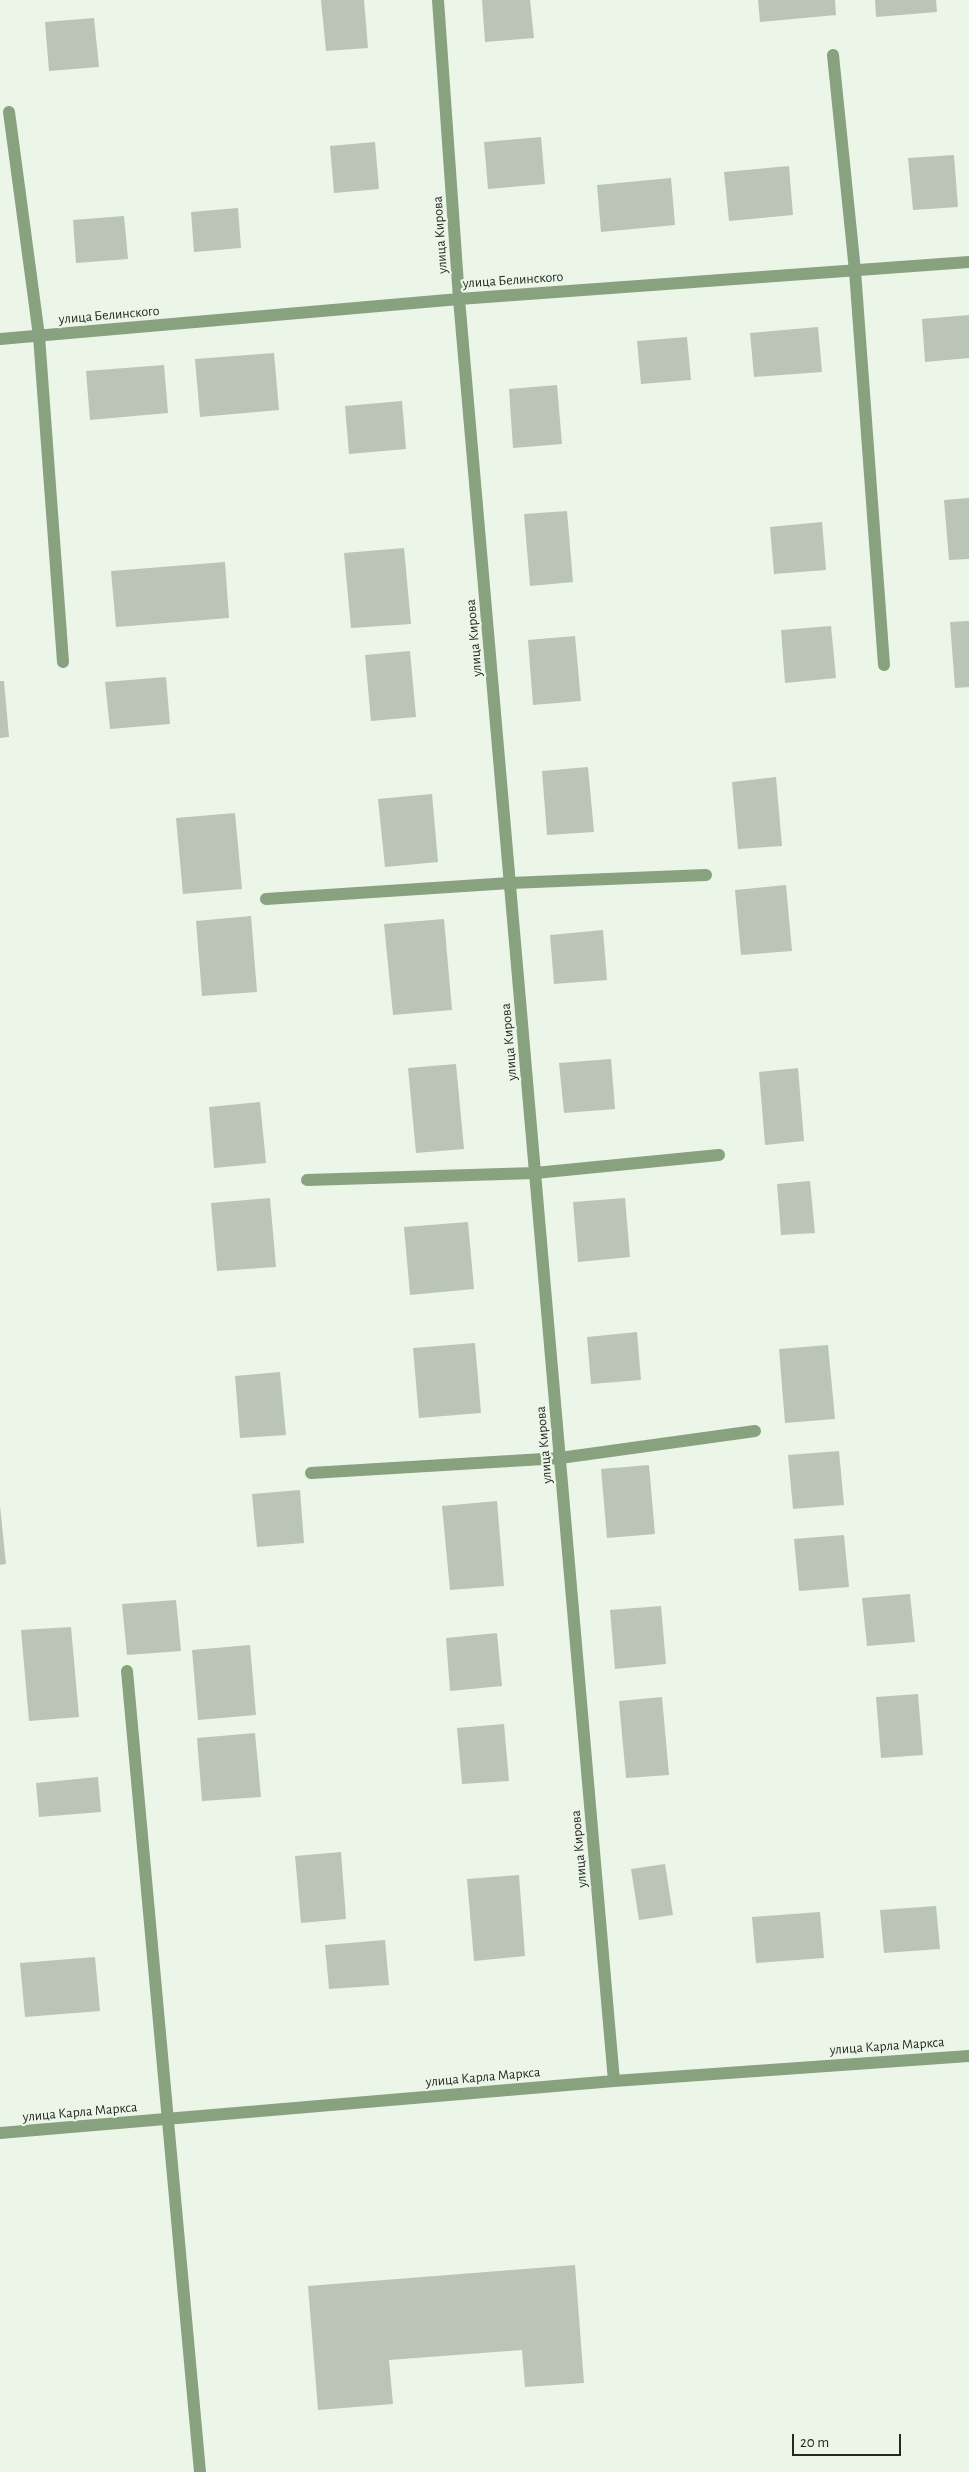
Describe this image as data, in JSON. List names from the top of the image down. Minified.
{"streets":{"street":["улица Кирова","улица Белинского","улица Карла Маркса"]},"crossings":[["улица Кирова","улица Белинского"],["улица Кирова","улица Карла Маркса"]],"scale_bar":"20 m"}
